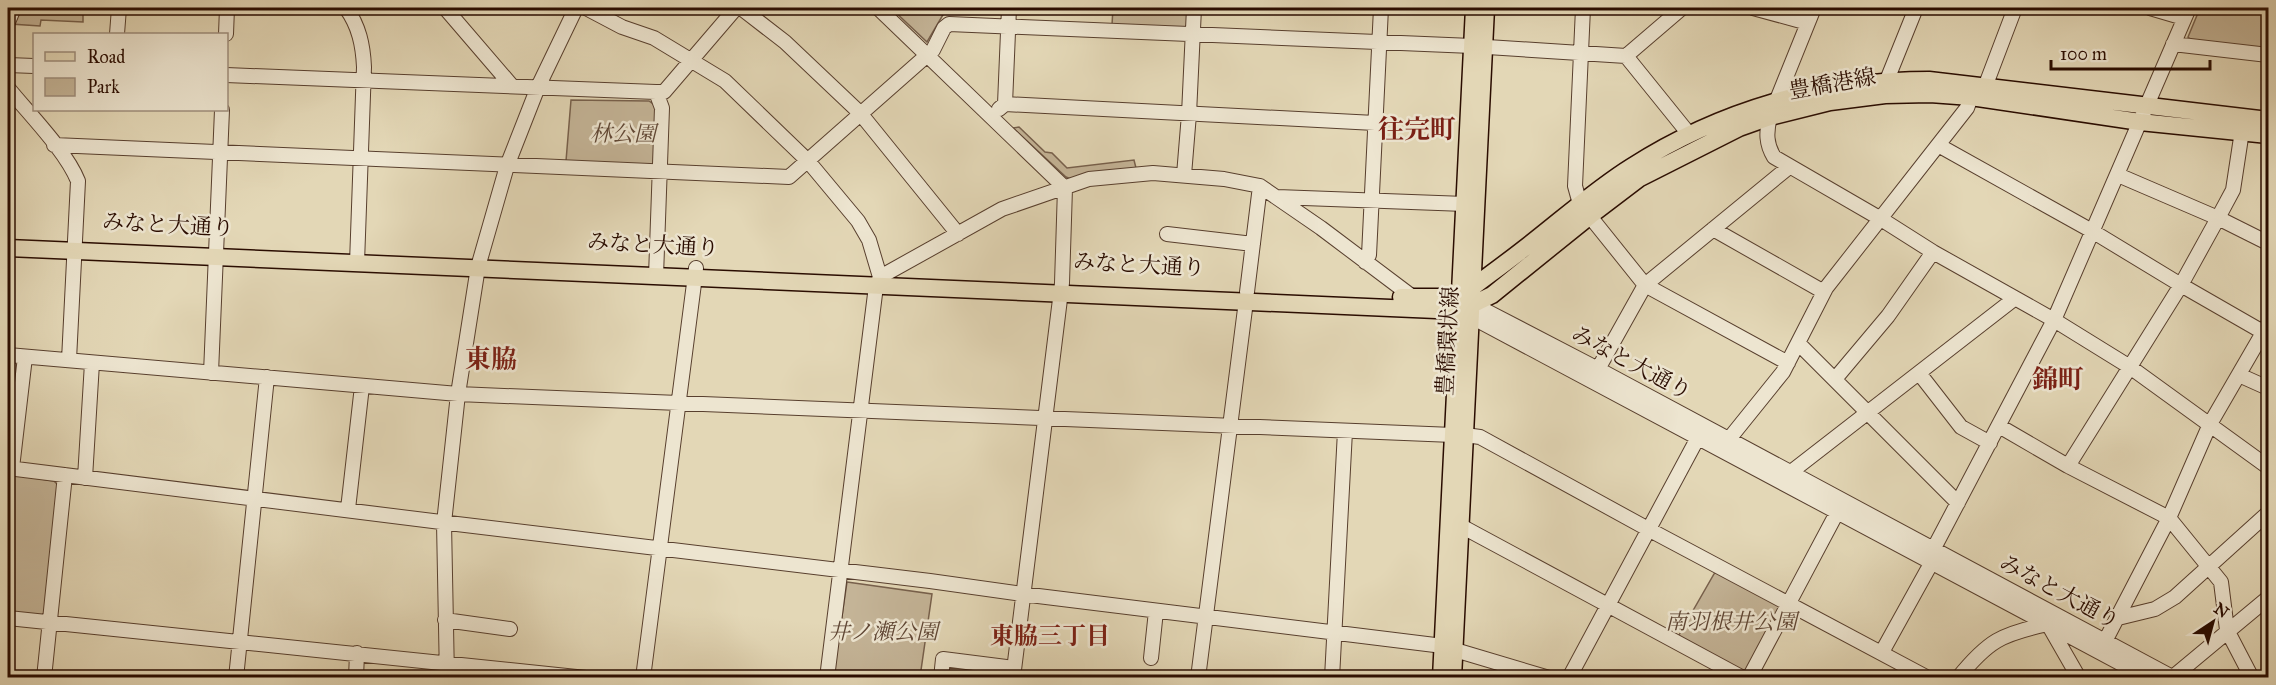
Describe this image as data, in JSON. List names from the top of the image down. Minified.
{"streets":{"main road":["豊橋港線","みなと大通り","豊橋環状線"]},"crossings":[["豊橋港線","みなと大通り"],["豊橋港線","豊橋環状線"],["みなと大通り","豊橋環状線"]],"districts":["往完町","東脇","錦町","東脇三丁目"],"parks":["林公園","南羽根井公園","井ノ瀬公園"],"legend":["Road","Park"],"scale_bar":"100 m","north":"top right"}
